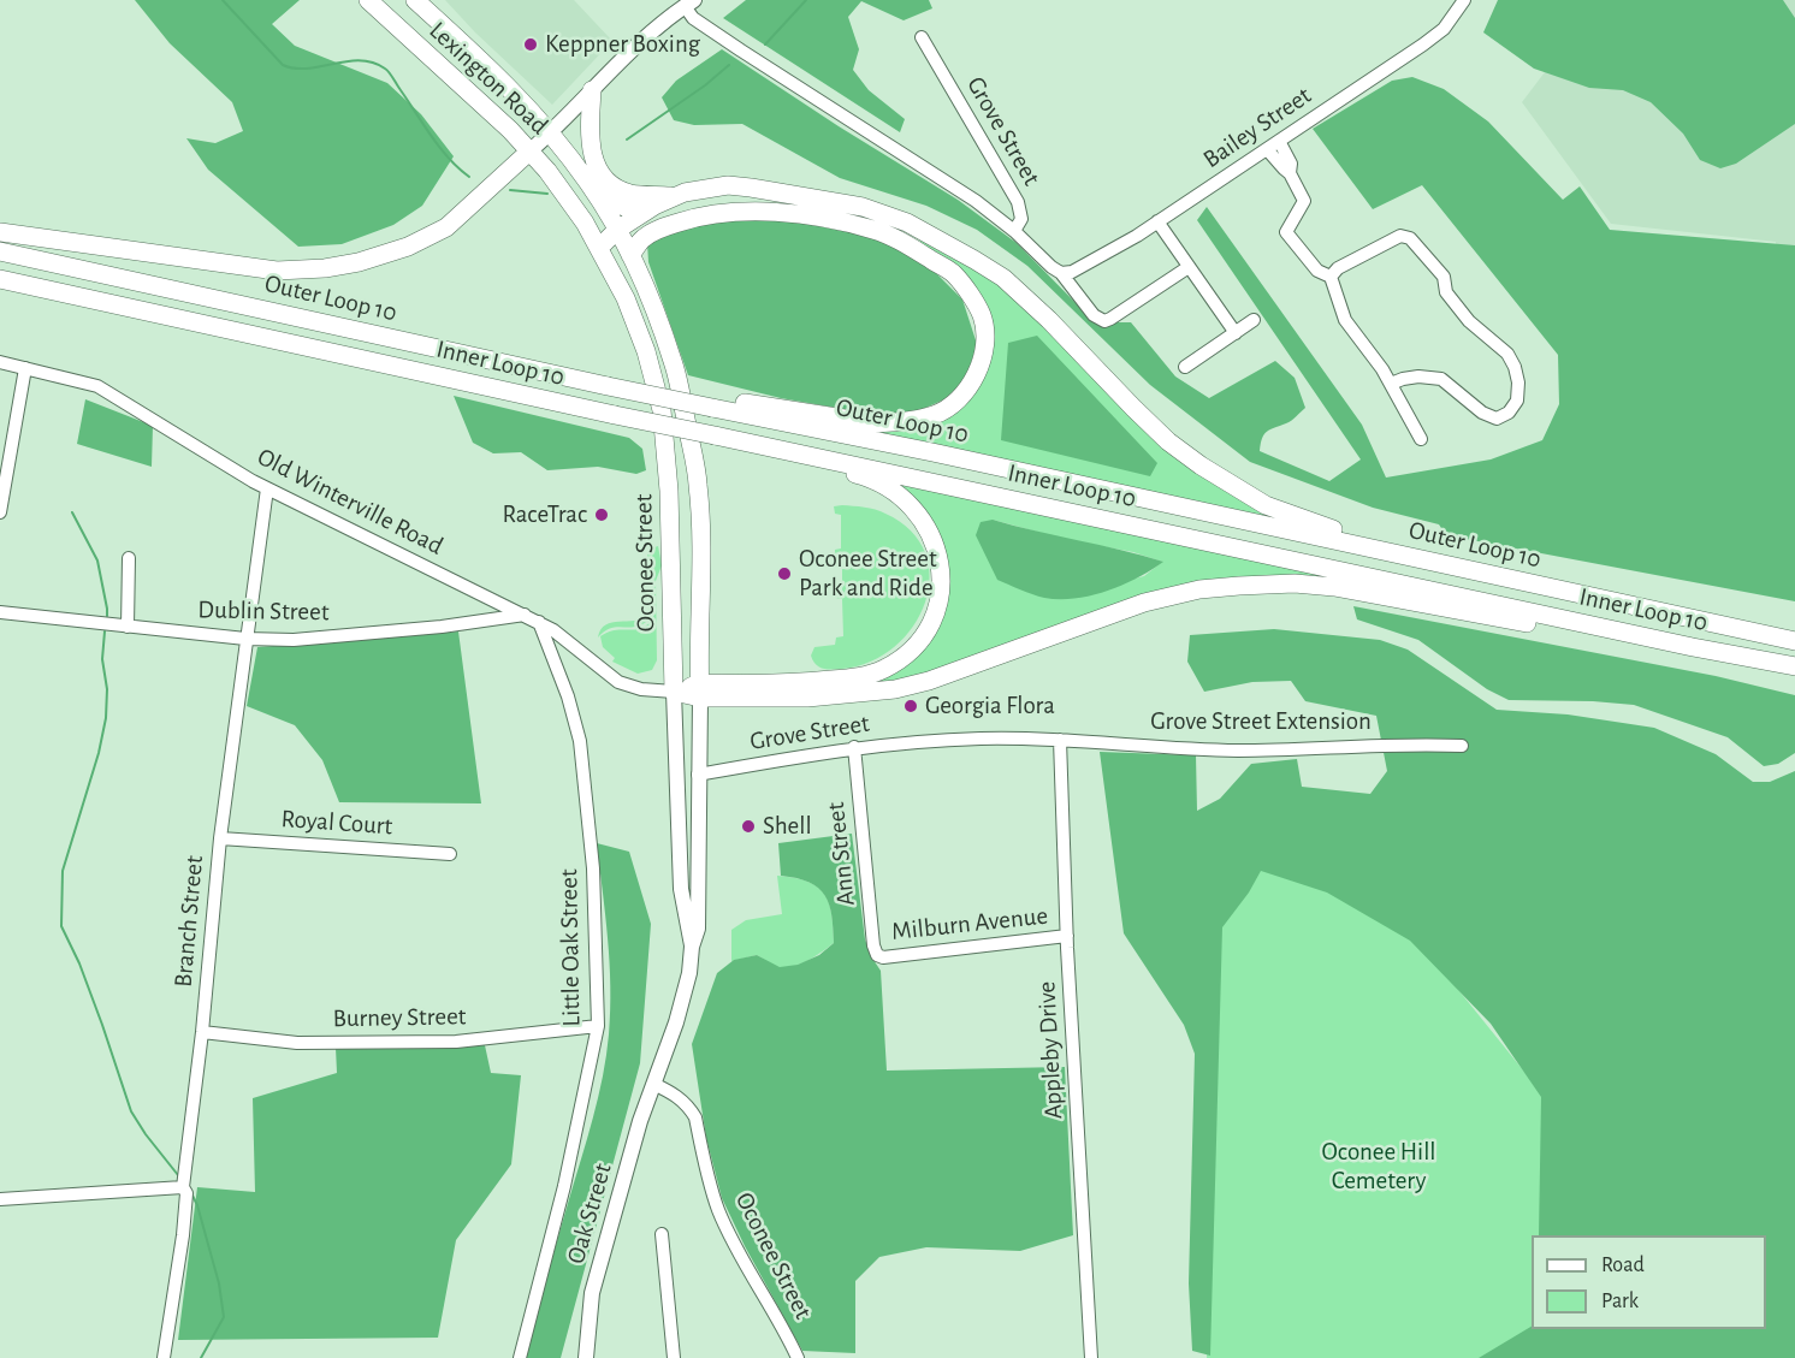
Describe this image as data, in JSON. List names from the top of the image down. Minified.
{"streets":{"highway":["Lexington Road","Outer Loop 10","Inner Loop 10","Oconee Street"],"main road":["Oak Street"],"street":["Bailey Street","Grove Street","Old Winterville Road","Dublin Street","Grove Street Extension","Royal Court","Ann Street","Branch Street","Milburn Avenue","Little Oak Street","Burney Street","Appleby Drive"]},"crossings":[["Lexington Road","Oconee Street"],["Grove Street","Oconee Street"],["Grove Street","Grove Street Extension"],["Grove Street","Ann Street"],["Grove Street","Appleby Drive"],["Old Winterville Road","Oconee Street"],["Old Winterville Road","Dublin Street"],["Old Winterville Road","Branch Street"],["Old Winterville Road","Little Oak Street"],["Oconee Street","Oak Street"],["Dublin Street","Branch Street"],["Grove Street Extension","Appleby Drive"],["Royal Court","Branch Street"],["Ann Street","Milburn Avenue"],["Branch Street","Burney Street"],["Milburn Avenue","Appleby Drive"],["Little Oak Street","Burney Street"]],"parks":["Oconee Hill Cemetery"],"places":["Keppner Boxing","RaceTrac","Oconee Street Park and Ride","Georgia Flora","Shell"],"legend":["Road","Park"]}
